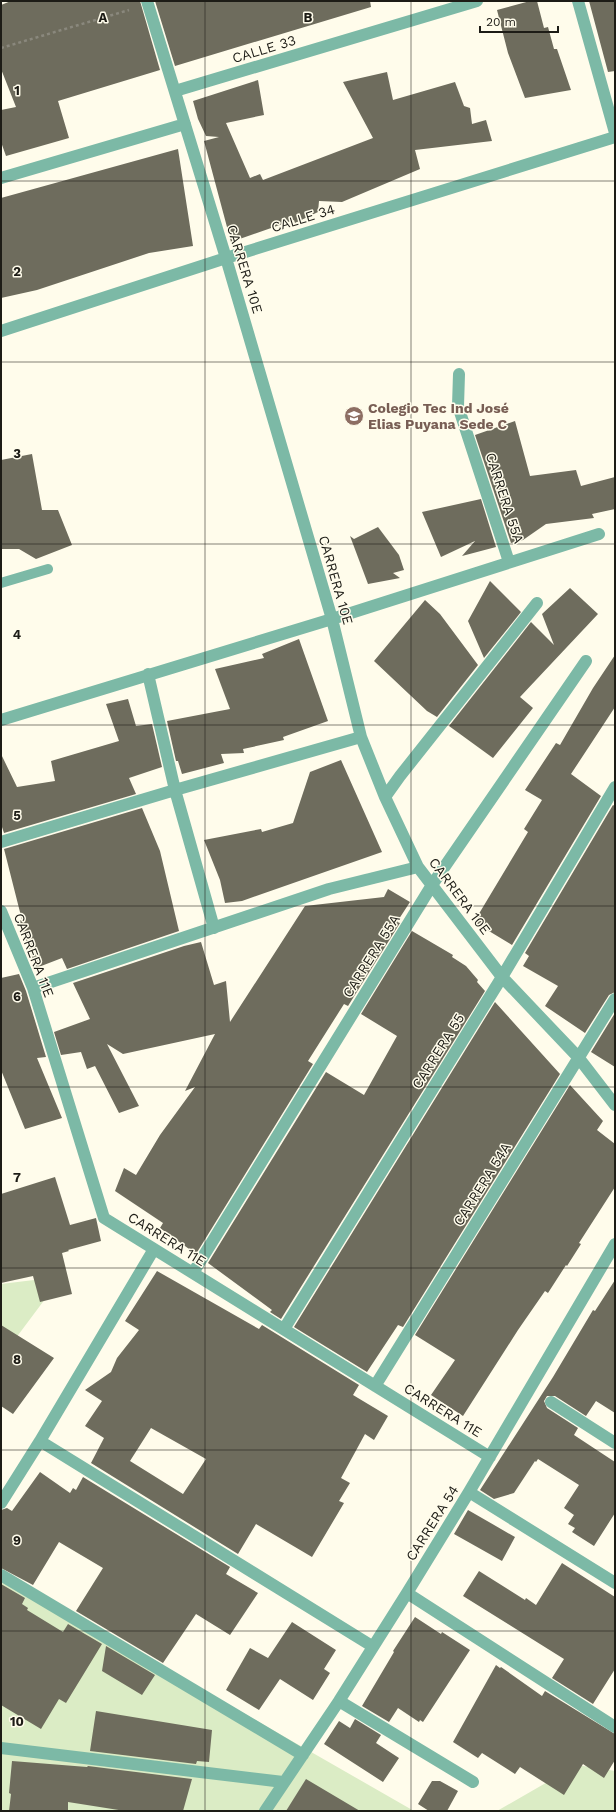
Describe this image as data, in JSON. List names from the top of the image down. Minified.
{"streets":{"street":["CALLE 33","CALLE 34","CARRERA 10E","CARRERA 55A","CARRERA 11E","CARRERA 55","CARRERA 54A","CARRERA 54"]},"crossings":[["CALLE 33","CARRERA 10E"],["CALLE 34","CARRERA 10E"],["CARRERA 10E","CARRERA 55A"],["CARRERA 10E","CARRERA 55"],["CARRERA 10E","CARRERA 54A"],["CARRERA 55A","CARRERA 11E"],["CARRERA 11E","CARRERA 55"],["CARRERA 11E","CARRERA 54A"],["CARRERA 11E","CARRERA 54"]],"places":{"school or university":["Colegio Tec Ind José Elias Puyana Sede C"]},"scale_bar":"20 m","grid":{"columns":["A","B"],"rows":["1","2","3","4","5","6","7","8","9","10"]}}
